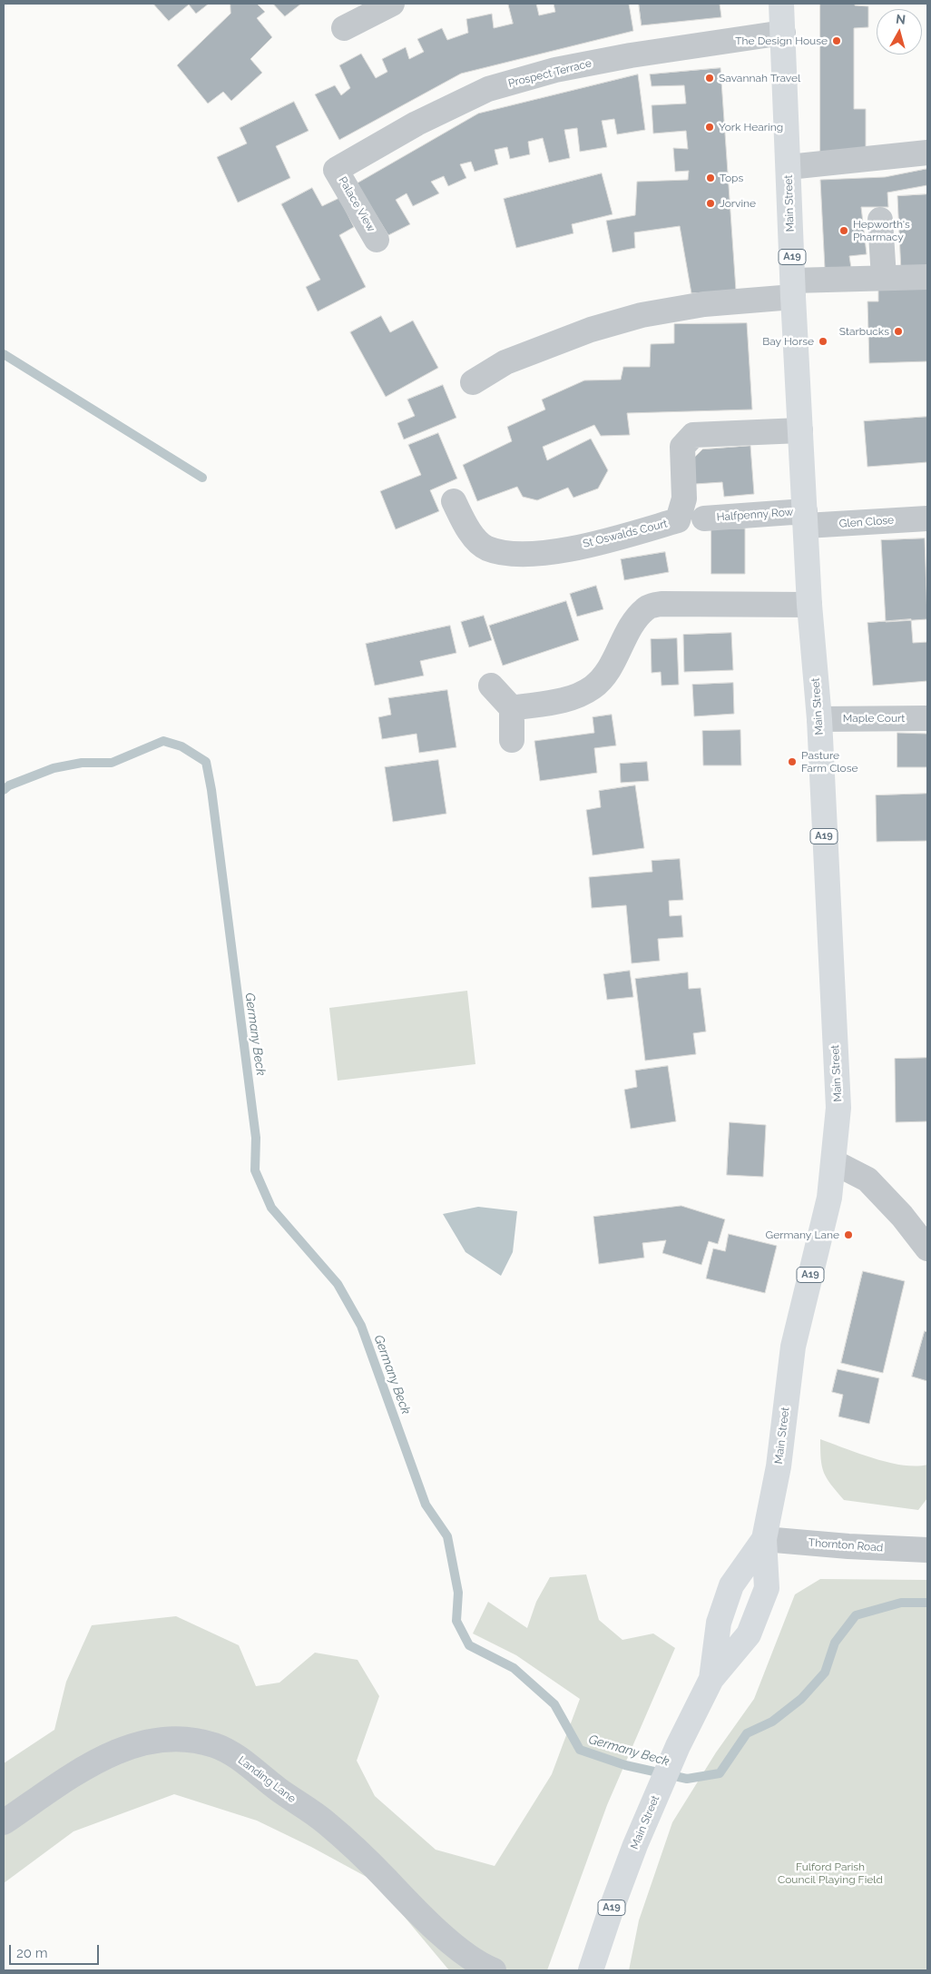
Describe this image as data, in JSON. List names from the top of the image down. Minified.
{"streets":{"main road":["Main Street","A19"],"street":["Prospect Terrace","Palace View","Halfpenny Row","Glen Close","St Oswalds Court","Maple Court","Thornton Road","Landing Lane"]},"crossings":[["Prospect Terrace","Main Street"],["Prospect Terrace","Palace View"],["Main Street","Halfpenny Row"],["Main Street","Glen Close"],["Main Street","St Oswalds Court"],["Main Street","Maple Court"],["Main Street","Thornton Road"],["Halfpenny Row","Glen Close"]],"water":["Germany Beck"],"parks":["Fulford Parish Council Playing Field"],"places":["The Design House","Savannah Travel","York Hearing","Tops","Jorvine","Hepworth's Pharmacy","Starbucks","Bay Horse","Pasture Farm Close","Germany Lane"],"scale_bar":"20 m","north":"top"}
